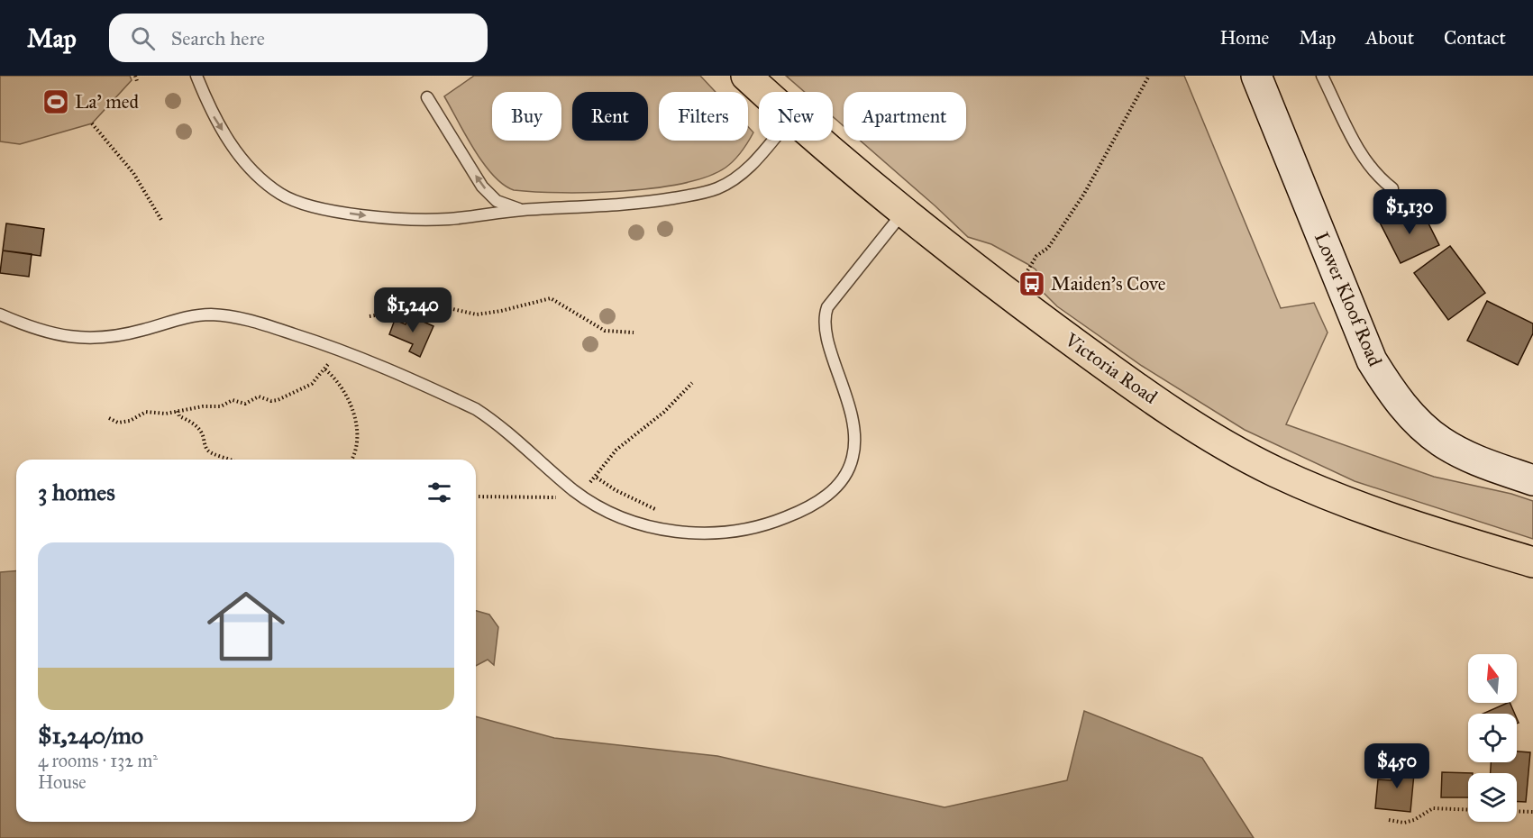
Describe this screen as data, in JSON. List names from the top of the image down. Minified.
{"streets":{"main road":["Lower Kloof Road","Victoria Road"]},"places":{"sports":["La' med"],"bus stop":["Maiden's Cove"]},"north":"top","page":{"header":"Map","search":"Search here","nav":["Home","Map","About","Contact"],"chip":["Buy","Rent","Filters","New","Apartment"],"price":["$1,130","$1,240","$450"],"heading":"3 homes","list":[{"name":"$1,240/mo","note":"4 rooms · 132 m² · House"}]}}
